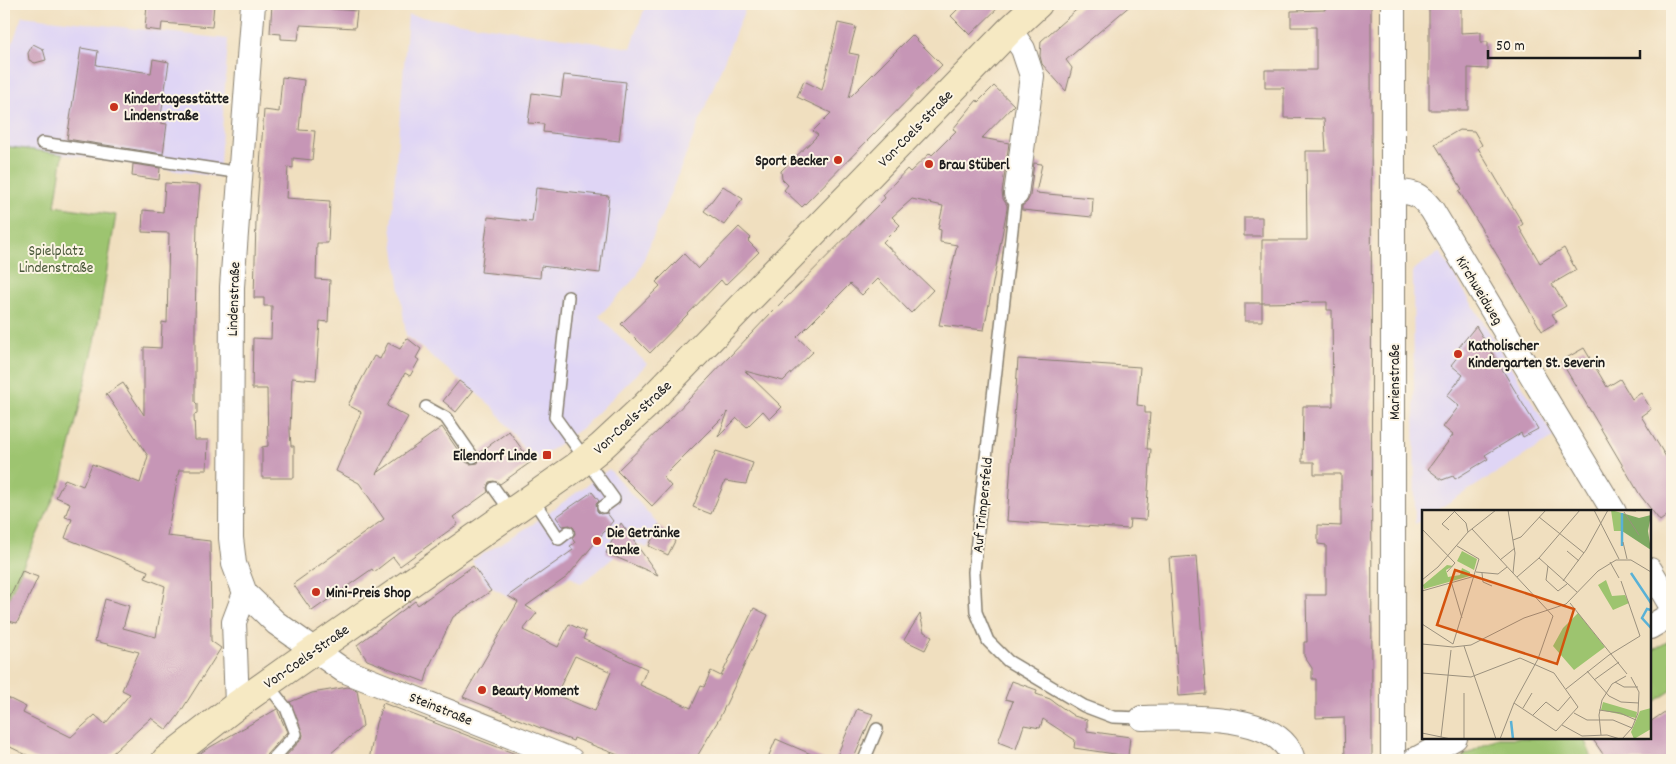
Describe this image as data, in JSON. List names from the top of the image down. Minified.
{"streets":{"main road":["Von-Coels-Straße"],"street":["Kirchweidweg","Lindenstraße","Marienstraße","Auf Trimpersfeld","Steinstraße"]},"crossings":[["Von-Coels-Straße","Lindenstraße"],["Von-Coels-Straße","Auf Trimpersfeld"],["Von-Coels-Straße","Steinstraße"],["Kirchweidweg","Marienstraße"],["Lindenstraße","Steinstraße"]],"parks":["Spielplatz Lindenstraße"],"places":{"other":["Kindertagesstätte Lindenstraße","Sport Becker","Brau Stüberl","Katholischer Kindergarten St. Severin","Die Getränke Tanke","Mini-Preis Shop","Beauty Moment"],"transit":["Eilendorf Linde"]},"scale_bar":"50 m"}
